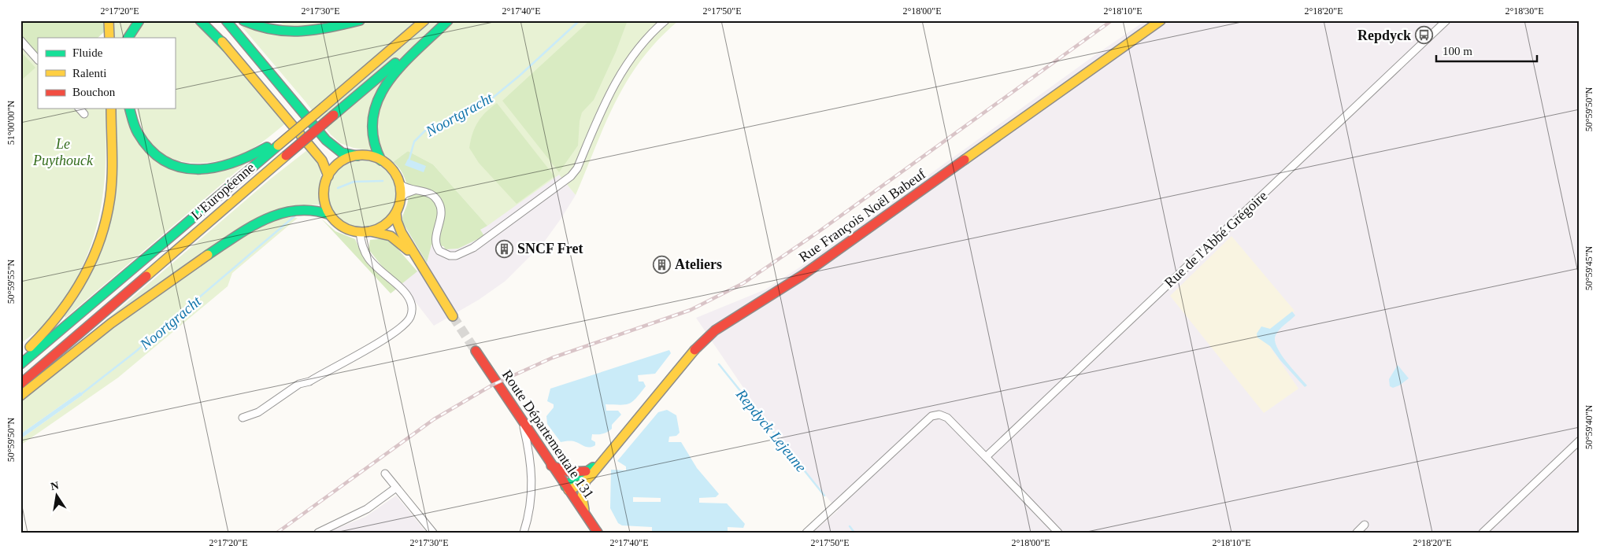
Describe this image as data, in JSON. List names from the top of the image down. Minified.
{"streets":{"main road":["L'Européenne","Rue François Noël Babeuf","Route Départementale 131"],"street":["Rue de l'Abbé Grégoire"]},"crossings":[["Rue François Noël Babeuf","Route Départementale 131"]],"water":["Noortgracht","Repdyck Lejeune"],"parks":["Le Puythouck"],"places":{"bus stop":["Repdyck"],"building":["SNCF Fret","Ateliers"]},"legend":["Fluide","Ralenti","Bouchon"],"scale_bar":"100 m","north":"top","coordinates":["2°17'20\"E","2°17'30\"E","2°17'40\"E","2°17'50\"E","2°18'00\"E","2°18'10\"E","2°18'20\"E","2°18'30\"E","50°59'50\"N","51°00'00\"N","50°59'45\"N","50°59'55\"N","50°59'40\"N"]}
